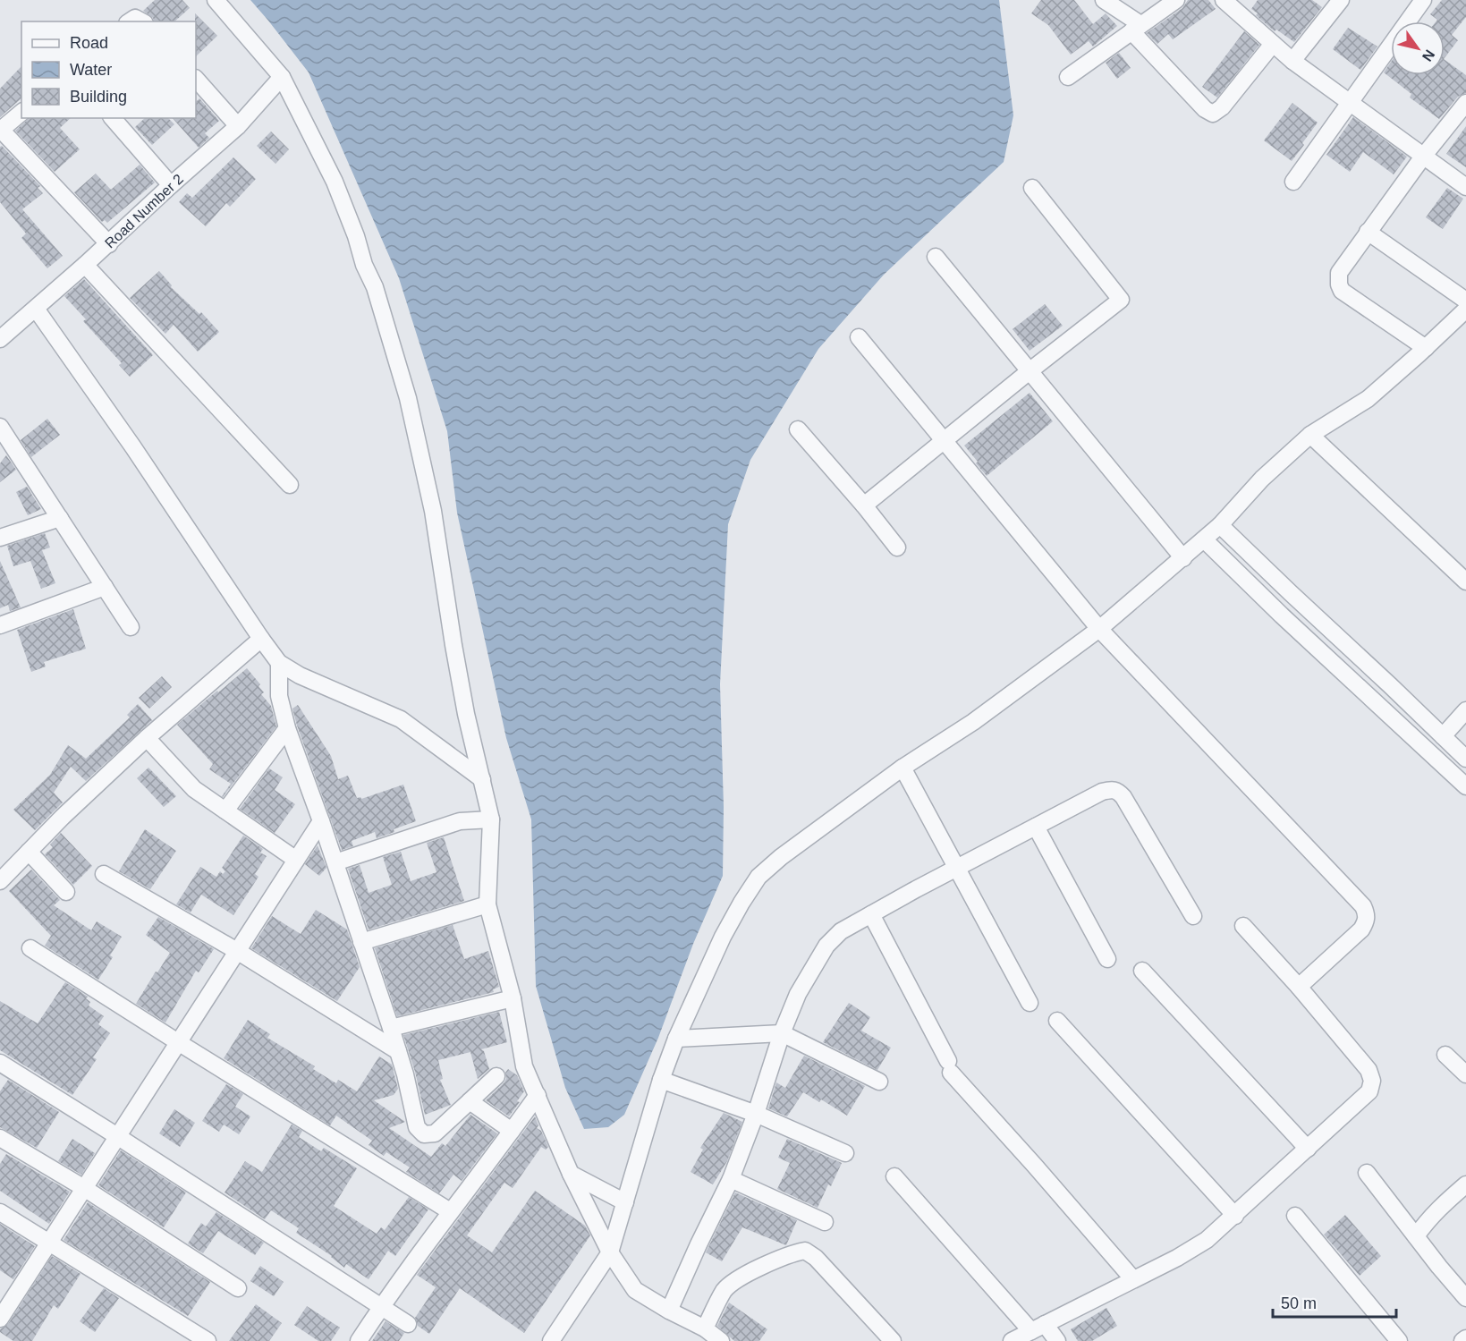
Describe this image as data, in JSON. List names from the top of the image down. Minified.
{"streets":{"street":["Road Number 2"]},"legend":["Road","Water","Building"],"scale_bar":"50 m","north":"bottom right"}
